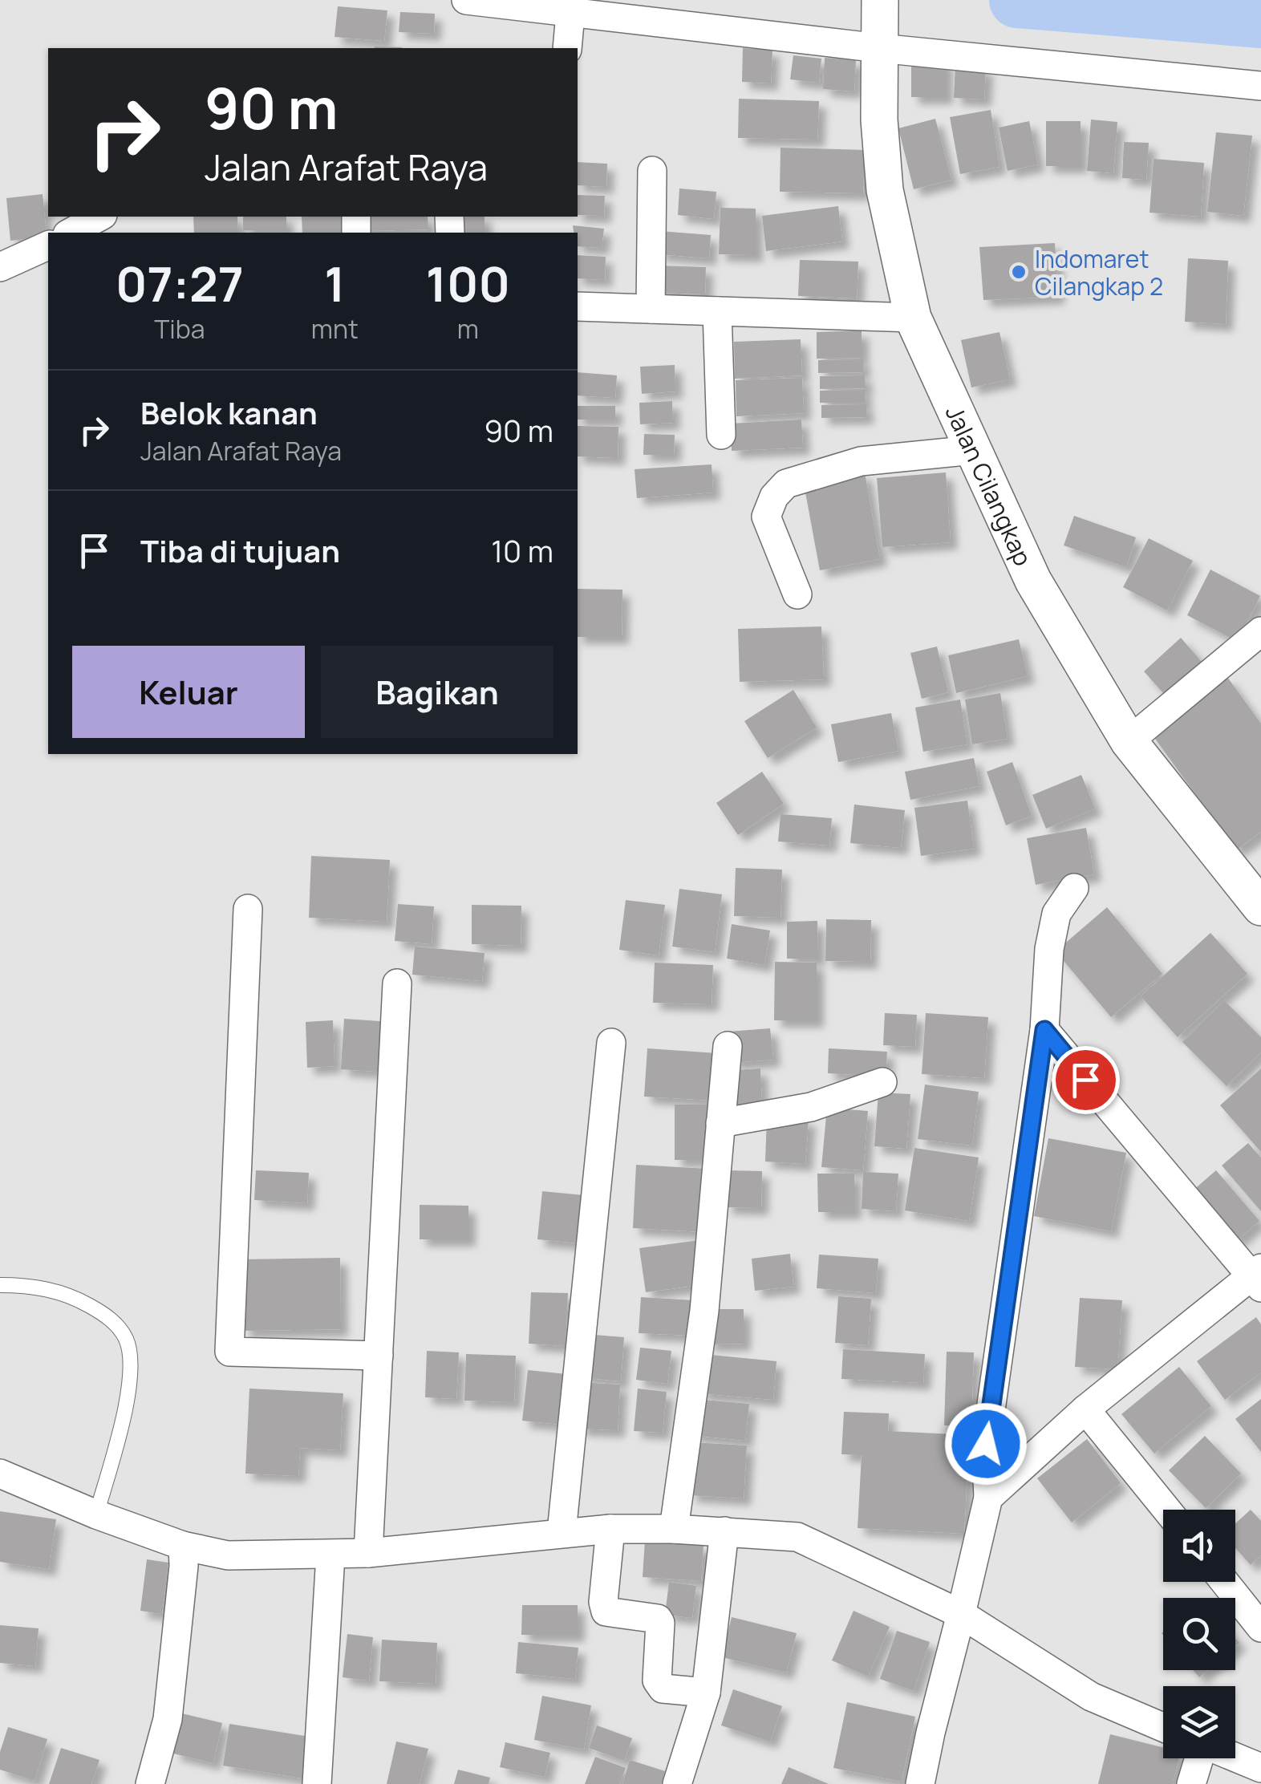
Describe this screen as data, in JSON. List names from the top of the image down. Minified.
{"streets":{"street":["Jalan Cilangkap"]},"places":["Indomaret Cilangkap 2"],"page":{"turn":["90 m","Jalan Arafat Raya"],"eta":["07:27","Tiba","1","mnt","100","m"],"list":[{"name":"Belok kanan","note":"Jalan Arafat Raya","value":"90 m"},{"name":"Tiba di tujuan","value":"10 m"}],"buttons":["Keluar","Bagikan"]}}
